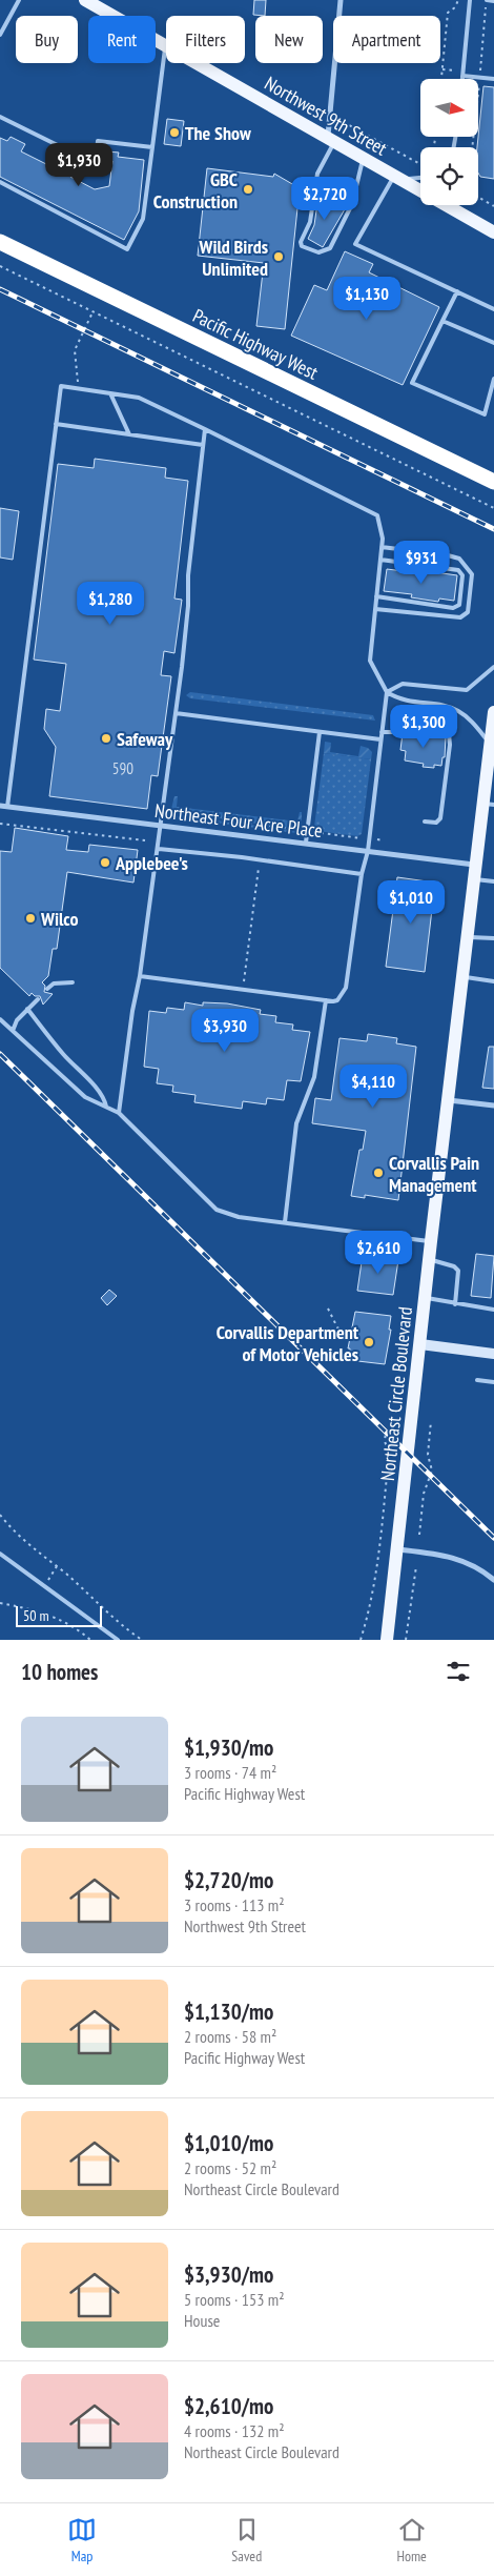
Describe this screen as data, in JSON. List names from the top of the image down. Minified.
{"streets":{"highway":["Pacific Highway West"],"main road":["Northwest 9th Street","Northeast Circle Boulevard"],"street":["Northeast Four Acre Place"]},"crossings":[["Northeast Four Acre Place","Northeast Circle Boulevard"]],"places":["The Show","GBC Construction","Wild Birds Unlimited","Safeway","Applebee's","Wilco","Corvallis Pain Management","Corvallis Department of Motor Vehicles"],"house_numbers":["590"],"scale_bar":"50 m","north":"right","page":{"chip":["Buy","Rent","Filters","New","Apartment"],"price":["$1,930","$2,720","$1,130","$931","$1,280","$1,300","$1,010","$3,930","$4,110","$2,610"],"scale":"50 m","heading":"10 homes","list":[{"name":"$1,930/mo","note":"3 rooms · 74 m² · Pacific Highway West"},{"name":"$2,720/mo","note":"3 rooms · 113 m² · Northwest 9th Street"},{"name":"$1,130/mo","note":"2 rooms · 58 m² · Pacific Highway West"},{"name":"$1,010/mo","note":"2 rooms · 52 m² · Northeast Circle Boulevard"},{"name":"$3,930/mo","note":"5 rooms · 153 m² · House"},{"name":"$2,610/mo","note":"4 rooms · 132 m² · Northeast Circle Boulevard"}],"tabs":["Map","Saved","Home"]}}
